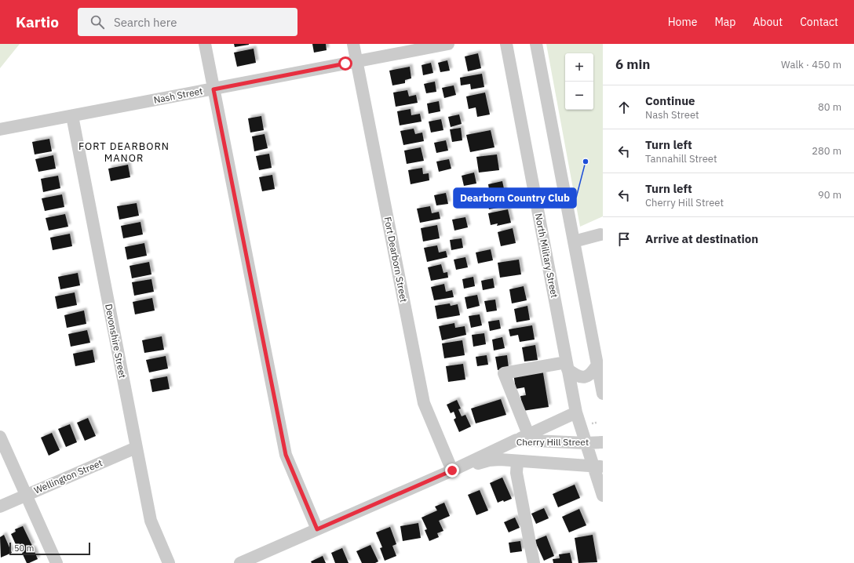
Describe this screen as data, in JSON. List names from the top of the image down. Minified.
{"streets":{"street":["Nash Street","North Military Street","Fort Dearborn Street","Devonshire Street","Cherry Hill Street","Wellington Street"]},"crossings":[["Nash Street","Fort Dearborn Street"],["Nash Street","Devonshire Street"],["North Military Street","Cherry Hill Street"],["Fort Dearborn Street","Cherry Hill Street"],["Devonshire Street","Wellington Street"]],"districts":["FORT DEARBORN MANOR"],"places":["Dearborn Country Club"],"scale_bar":"50 m","page":{"header":"Kartio","search":"Search here","nav":["Home","Map","About","Contact"],"heading":["6 min","Walk · 450 m"],"map_buttons":["+","−"],"list":[["Continue","Nash Street","80 m"],["Turn left","Tannahill Street","280 m"],["Turn left","Cherry Hill Street","90 m"],"Arrive at destination"],"scale":"50 m"}}
